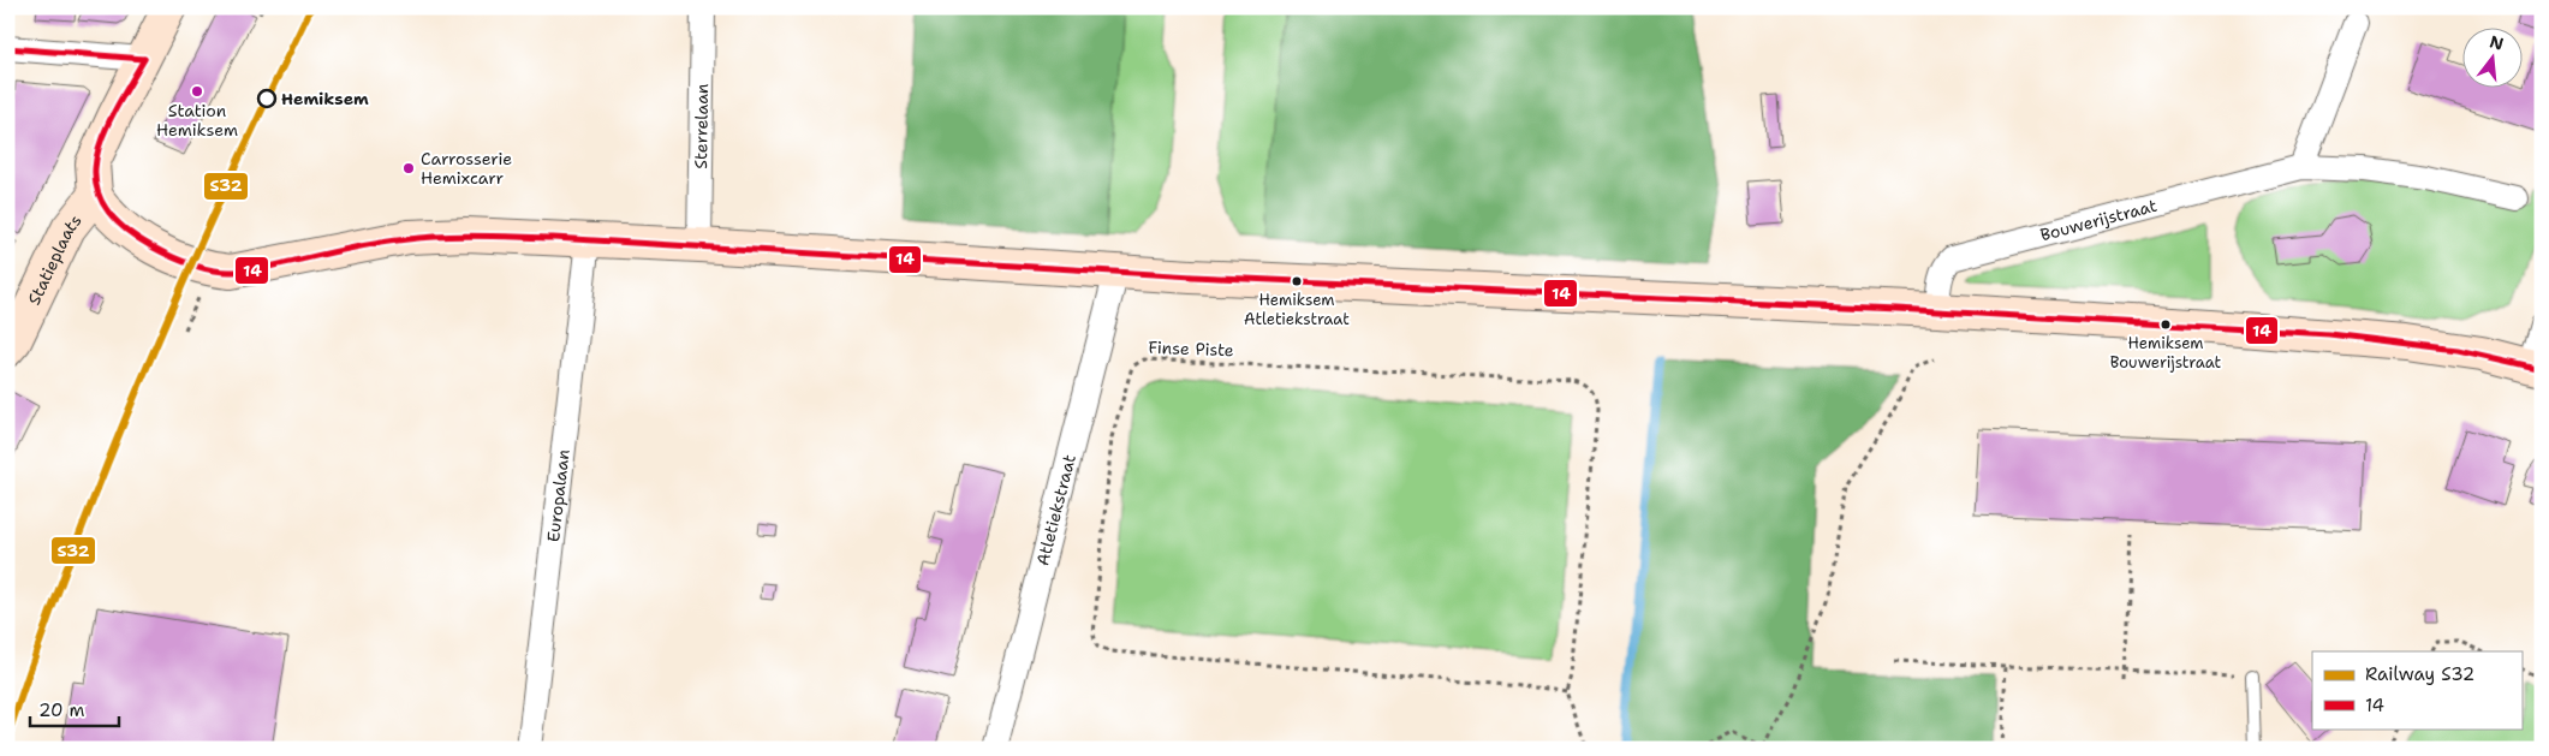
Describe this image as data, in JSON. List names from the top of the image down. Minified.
{"streets":{"street":["Sterrelaan","Bouwerijstraat","Statieplaats","Europalaan","Atletiekstraat"],"path":["Finse Piste"]},"places":["Station Hemiksem","Hemiksem","Carrosserie Hemixcarr","Hemiksem Atletiekstraat","Hemiksem Bouwerijstraat"],"lines":["rail line S32","transit line 14"],"legend":["Railway S32","14"],"scale_bar":"20 m","north":"top"}
